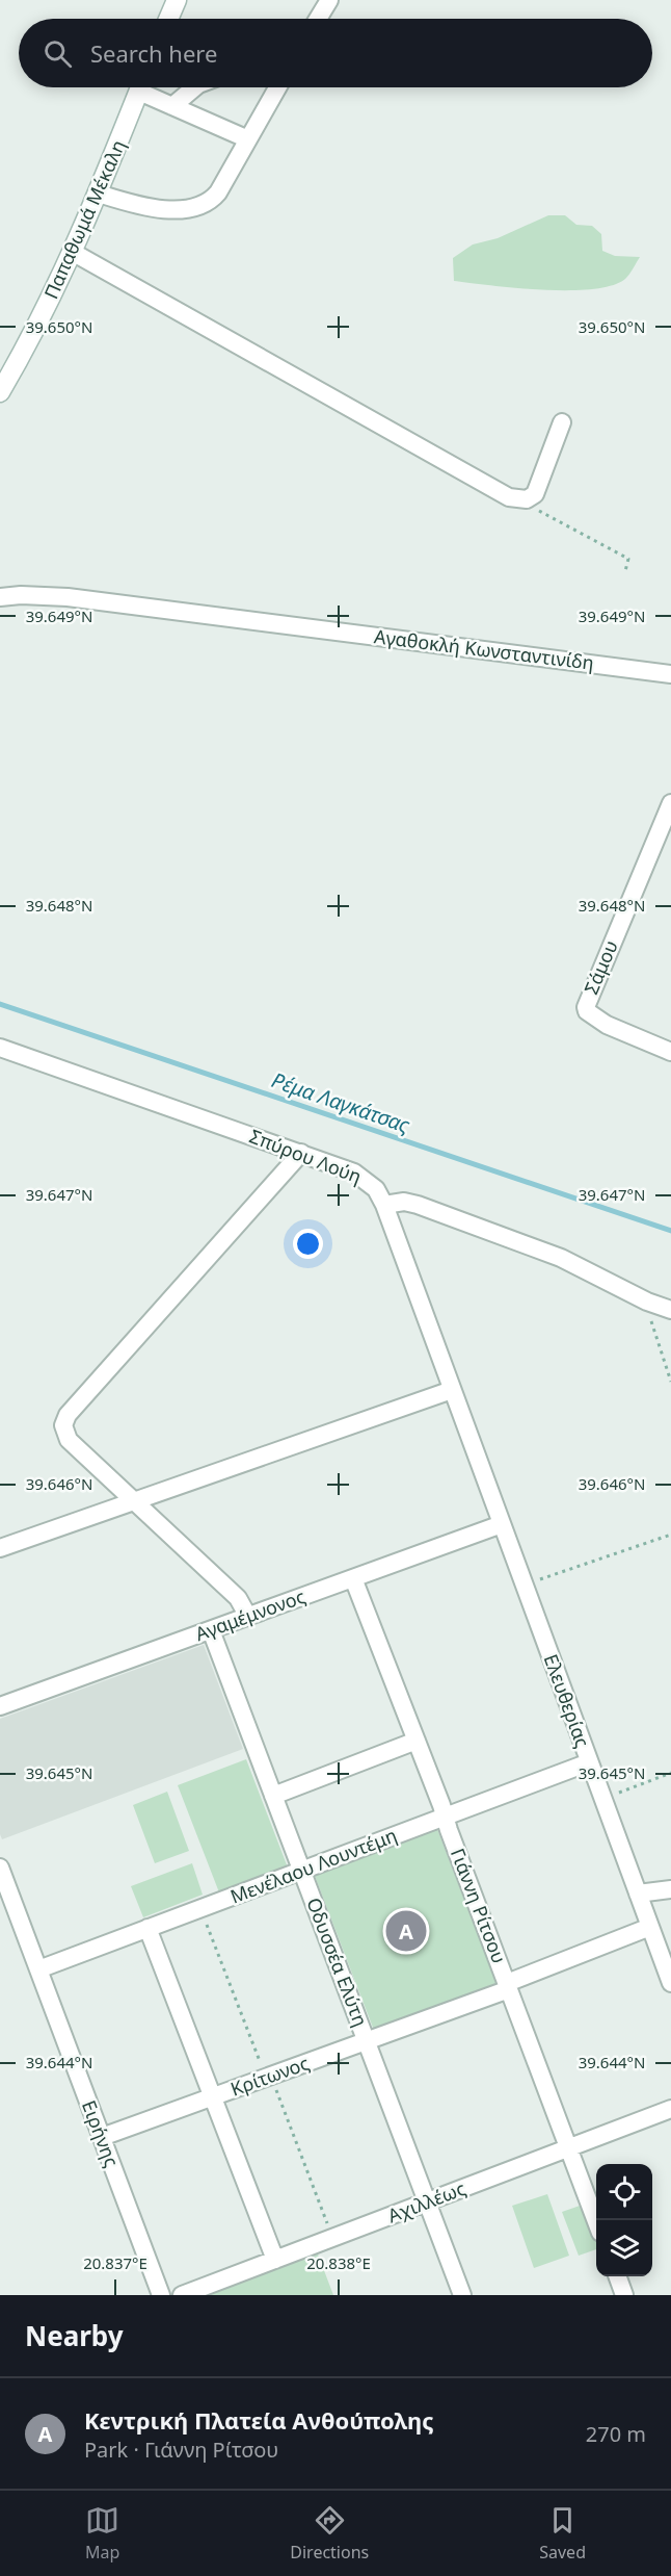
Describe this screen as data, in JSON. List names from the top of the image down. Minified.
{"streets":{"street":["Παπαθωμά Μέκαλη","Αγαθοκλή Κωνσταντινίδη","Σάμου","Σπύρου Λούη","Αγαμέμνονoς","Ελευθερίας","Μενέλαου Λουντέμη","Γιάννη Ρίτσου","Οδυσσέα Ελύτη","Κρίτωνος","Ειρήνης","Αχιλλέως"]},"crossings":[["Σπύρου Λούη","Αγαμέμνονoς"],["Σπύρου Λούη","Ελευθερίας"],["Αγαμέμνονoς","Ελευθερίας"],["Αγαμέμνονoς","Γιάννη Ρίτσου"],["Αγαμέμνονoς","Οδυσσέα Ελύτη"],["Ελευθερίας","Μενέλαου Λουντέμη"],["Ελευθερίας","Κρίτωνος"],["Μενέλαου Λουντέμη","Γιάννη Ρίτσου"],["Μενέλαου Λουντέμη","Οδυσσέα Ελύτη"],["Μενέλαου Λουντέμη","Ειρήνης"],["Γιάννη Ρίτσου","Κρίτωνος"],["Γιάννη Ρίτσου","Αχιλλέως"],["Οδυσσέα Ελύτη","Κρίτωνος"],["Οδυσσέα Ελύτη","Αχιλλέως"],["Κρίτωνος","Ειρήνης"]],"water":["Ρέμα Λαγκάτσας"],"page":{"search":"Search here","pins":"A","heading":"Nearby","list":[{"mark":"A","name":"Κεντρική Πλατεία Ανθούπολης","note":"Park · Γιάννη Ρίτσου","value":"270 m"}],"nav":["Map","Directions","Saved"]},"coordinates":["39.650°N","39.649°N","39.648°N","39.647°N","39.646°N","39.645°N","39.644°N","20.837°E","20.838°E"]}
